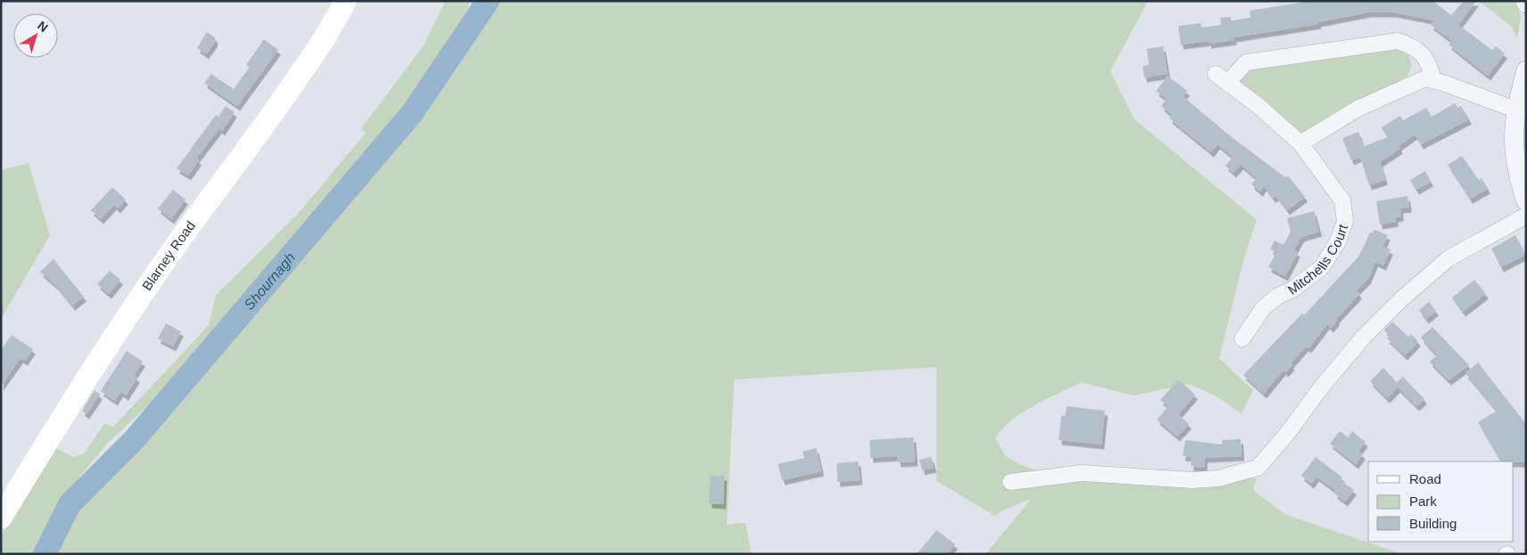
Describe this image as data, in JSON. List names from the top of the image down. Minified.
{"streets":{"main road":["Blarney Road"],"street":["Mitchells Court"]},"water":["Shournagh"],"legend":["Road","Park","Building"],"north":"top right"}
